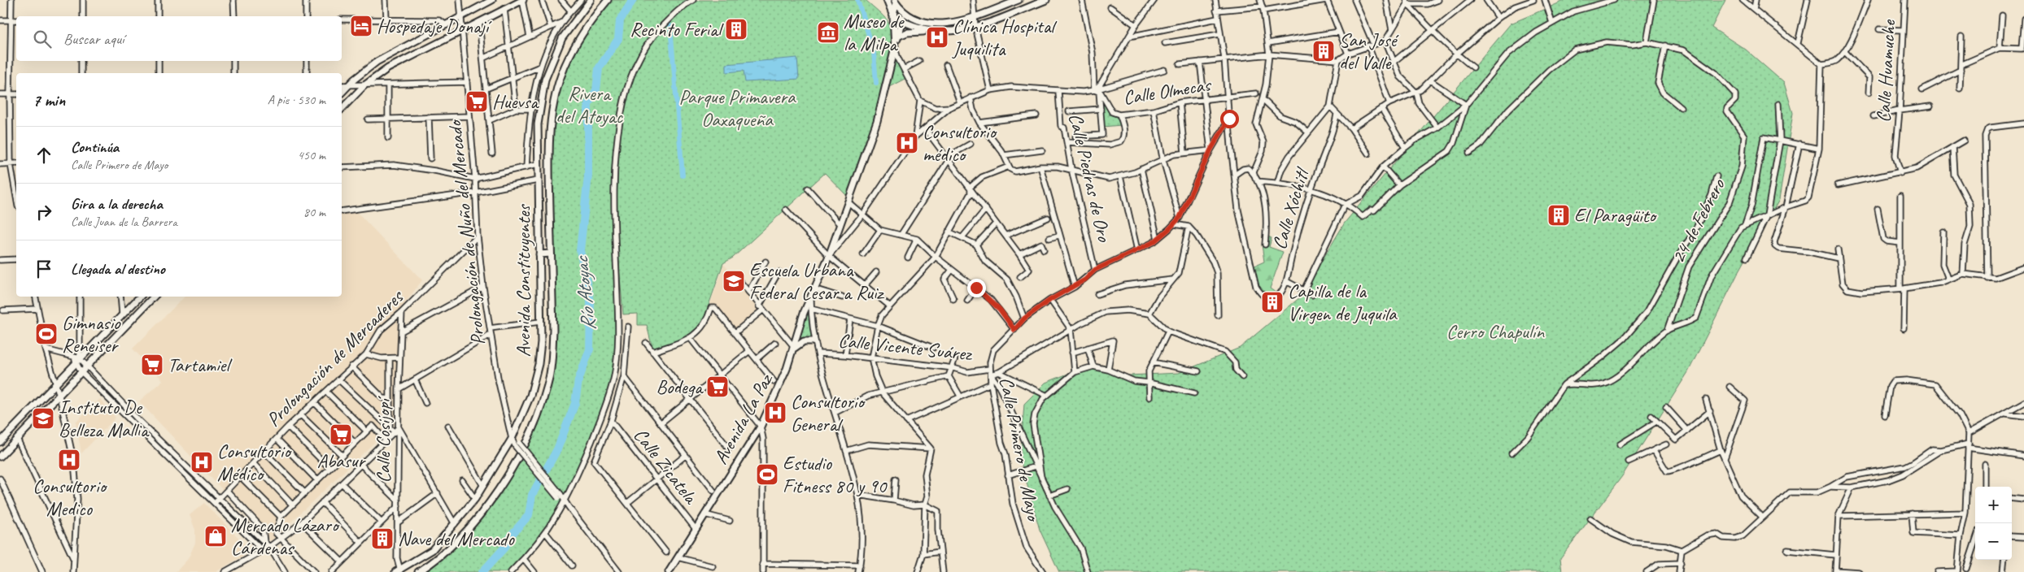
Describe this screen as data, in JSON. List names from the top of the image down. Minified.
{"streets":{"main road":["Avenida Constituyentes","Avenida La Paz"],"street":["Calle Huamuche","Calle Olmecas","Calle Piedras de Oro","Calle Xóchitl","24 de Febrero","Prolongación de Nuño del Mercado","Calle Vicente Suárez","Prolongación de Mercaderes","Calle Cosijopí","Calle Primero de Mayo","Calle Zicatela"]},"crossings":[["Calle Piedras de Oro","Calle Primero de Mayo"],["Prolongación de Nuño del Mercado","Avenida Constituyentes"],["Prolongación de Nuño del Mercado","Prolongación de Mercaderes"],["Avenida Constituyentes","Calle Cosijopí"],["Calle Vicente Suárez","Calle Primero de Mayo"],["Prolongación de Mercaderes","Calle Cosijopí"],["Avenida La Paz","Calle Zicatela"]],"water":["Río Atoyac"],"parks":["Rivera del Atoyac","Parque Primavera Oaxaqueña","Cerro Chapulín"],"places":{"hotel":["Hospedaje Donají"],"building":["Recinto Ferial","San José del Valle","El Paragüito","Capilla de la Virgen de Juquila","Nave del Mercado"],"museum":["Museo de la Milpa"],"hospital":["Clínica Hospital Juquilita","Consultorio médico","Consultorio General","Consultorio Medico","Consultorio Médico"],"supermarket":["Huevsa","Tartamiel","Bodega","Abasur"],"school or university":["Escuela Urbana Federal Cesar a Ruiz","Instituto De Belleza Mallia"],"sports":["Gimnasio Reneiser","Estudio Fitness 80 y 90"],"shop":["Mercado Lázaro Cárdenas"]},"page":{"search":"Buscar aquí","heading":["7 min","A pie · 530 m"],"list":[["Continúa","Calle Primero de Mayo","450 m"],["Gira a la derecha","Calle Juan de la Barrera","80 m"],"Llegada al destino"],"map_buttons":["+","−"]}}
